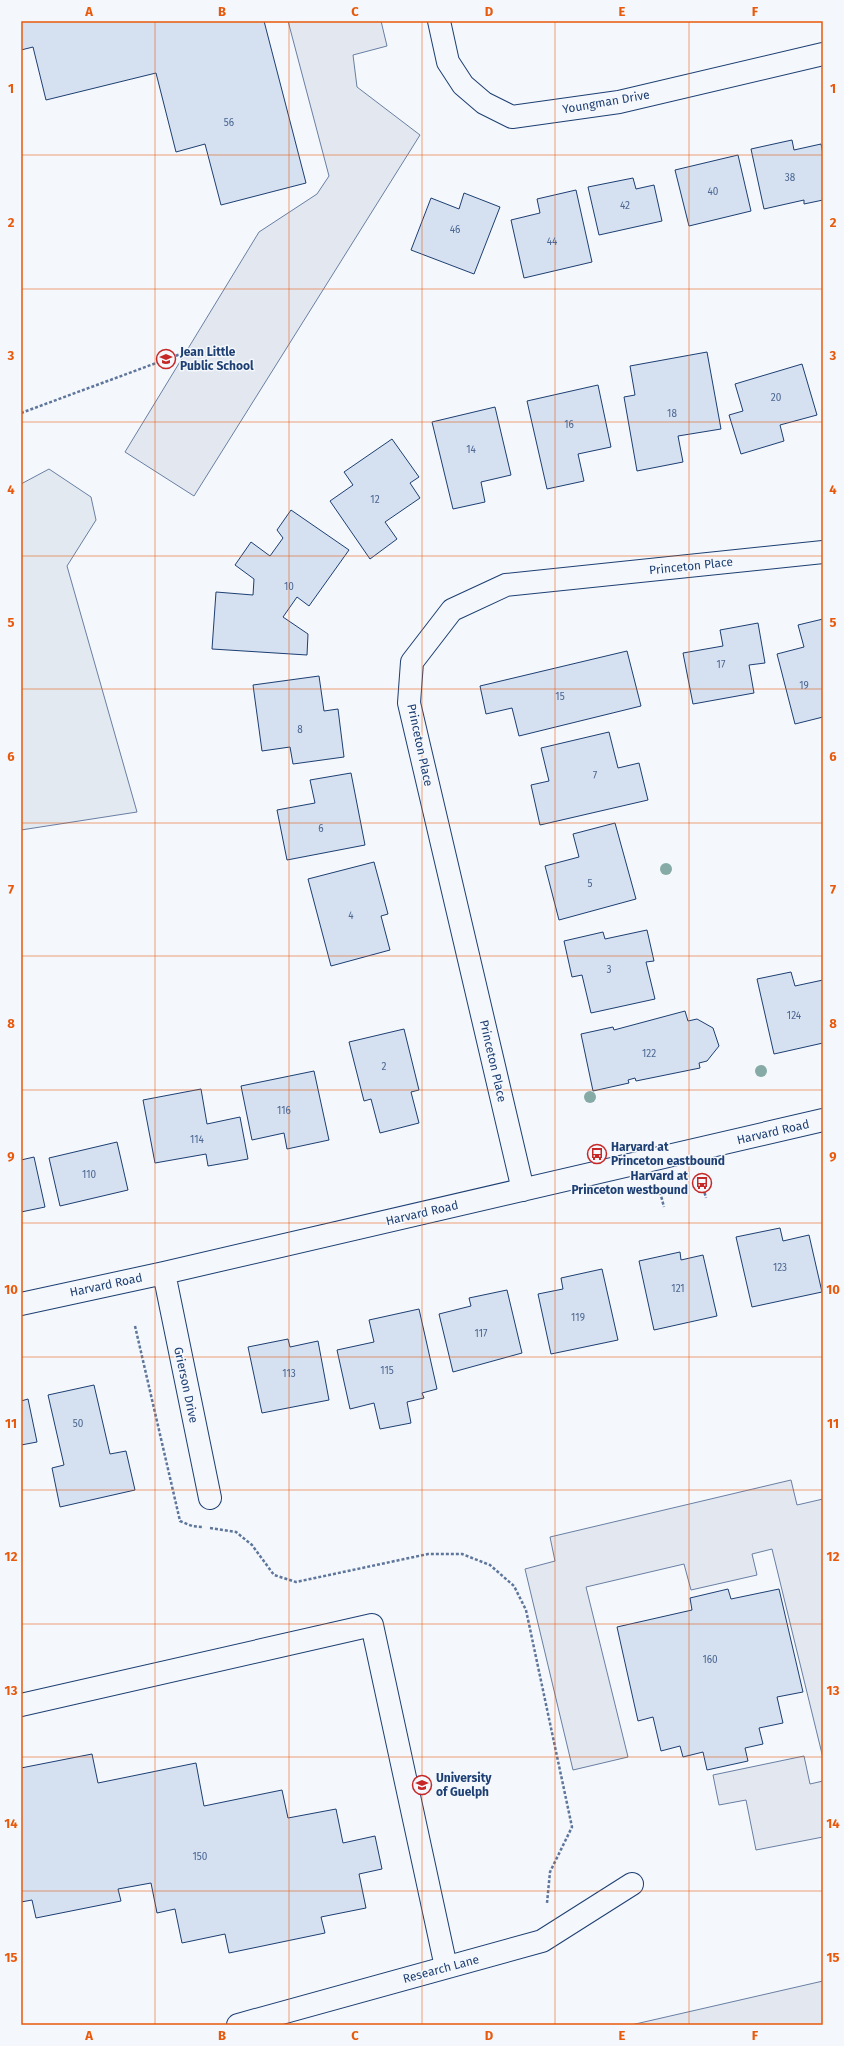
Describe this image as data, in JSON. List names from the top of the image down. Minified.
{"streets":{"street":["Youngman Drive","Princeton Place","Harvard Road","Grierson Drive","Research Lane"]},"crossings":[["Princeton Place","Harvard Road"],["Harvard Road","Grierson Drive"]],"places":{"school or university":["Jean Little Public School","University of Guelph"],"bus stop":["Harvard at Princeton eastbound","Harvard at Princeton westbound"]},"house_numbers":["56","38","40","42","46","44","20","18","16","14","12","10","17","19","15","8","7","6","5","4","3","124","122","2","116","114","110","123","121","119","117","115","113","50","160","150"],"grid":{"columns":["A","B","C","D","E","F"],"rows":["1","2","3","4","5","6","7","8","9","10","11","12","13","14","15"]}}
